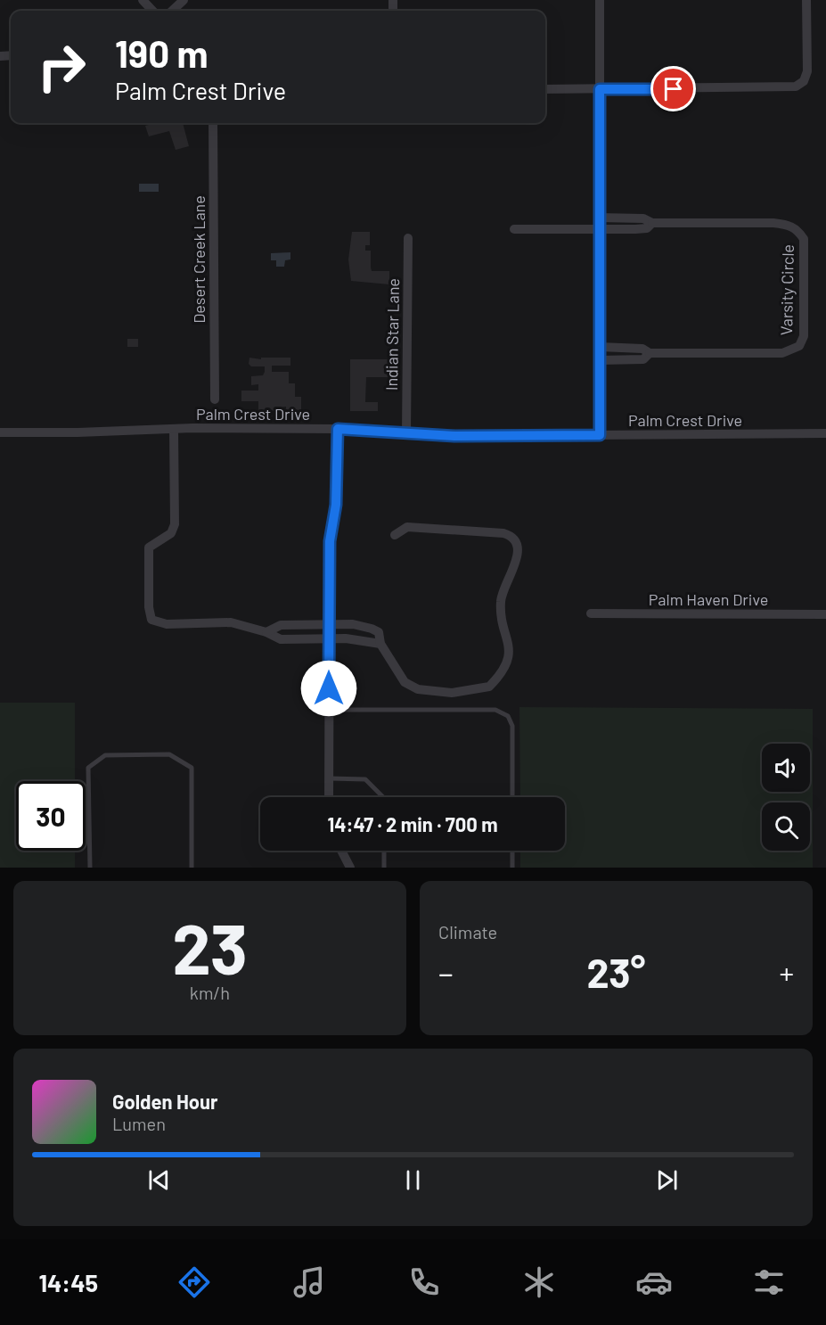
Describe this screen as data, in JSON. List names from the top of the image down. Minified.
{"streets":{"street":["Desert Creek Lane","Varsity Circle","Indian Star Lane","Palm Crest Drive","Palm Haven Drive"]},"crossings":[["Indian Star Lane","Palm Crest Drive"]],"page":{"turn":["190 m","Palm Crest Drive"],"limit":"30","trip":"14:47 · 2 min · 700 m","tile":[["23","km/h"],"Climate"],"heat":["−","23°","+"],"song":["Golden Hour","Lumen"],"tabs":"14:45"}}
